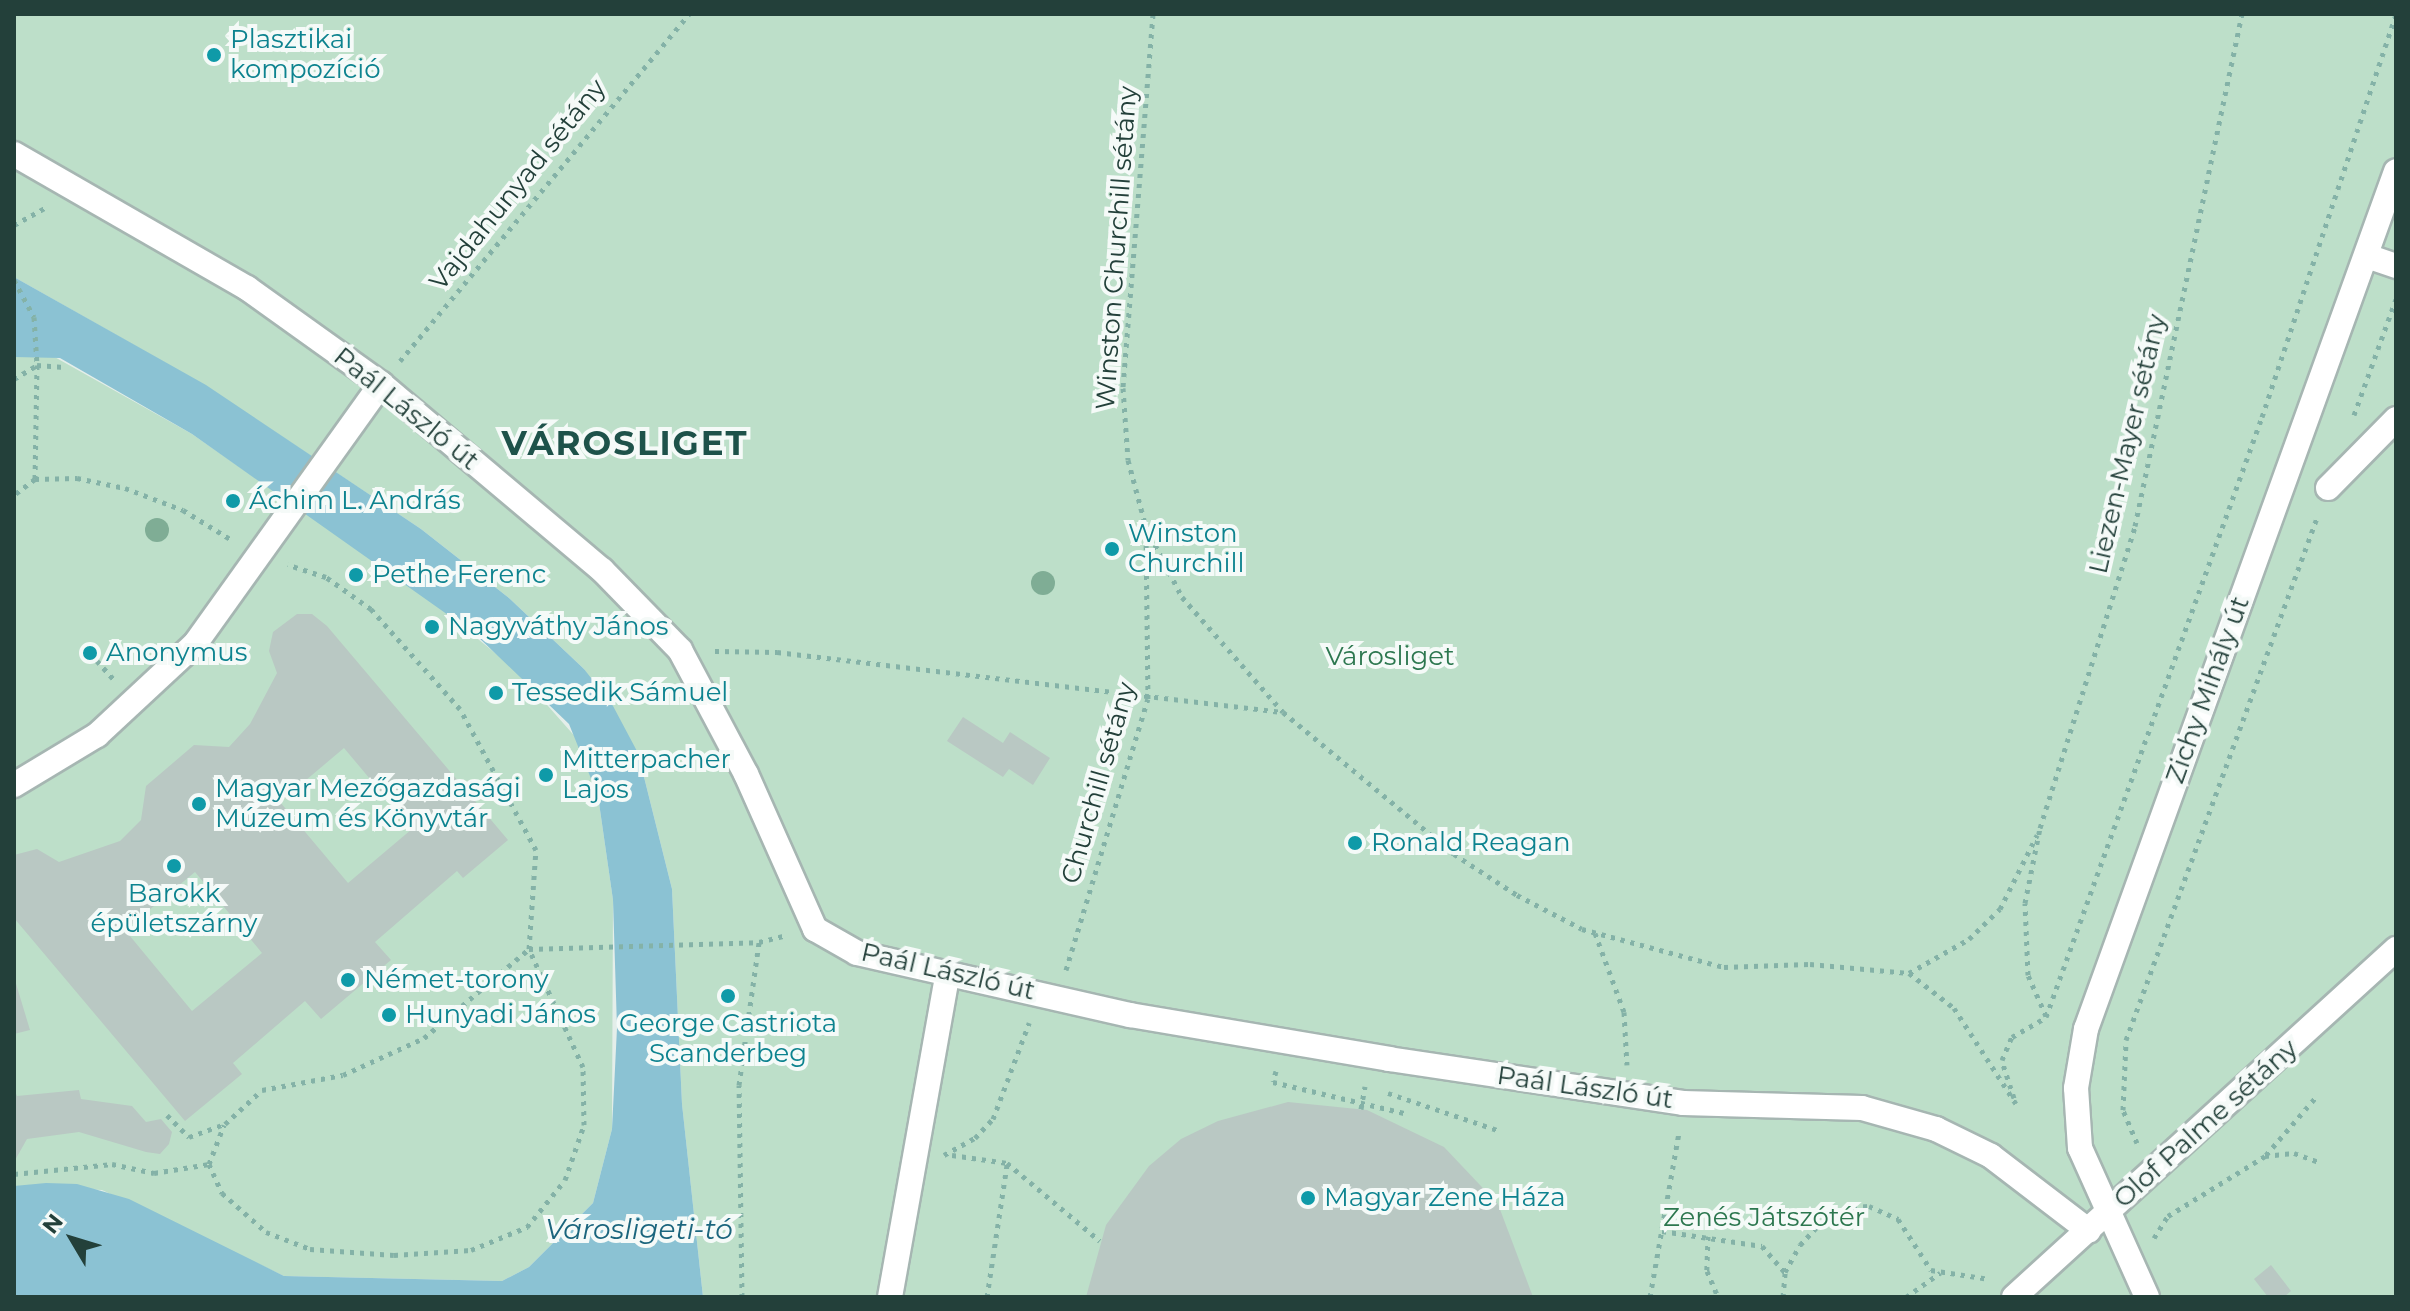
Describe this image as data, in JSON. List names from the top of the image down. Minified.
{"streets":{"street":["Paál László út","Zichy Mihály út","Olof Palme sétány"],"path":["Vajdahunyad sétány","Winston Churchill sétány","Liezen-Mayer sétány","Churchill sétány"]},"crossings":[["Vajdahunyad sétány","Paál László út"],["Winston Churchill sétány","Churchill sétány"],["Paál László út","Zichy Mihály út"],["Paál László út","Churchill sétány"],["Paál László út","Olof Palme sétány"],["Zichy Mihály út","Olof Palme sétány"]],"districts":["VÁROSLIGET"],"water":["Városligeti-tó"],"parks":["Városliget","Zenés Játszótér"],"places":["Plasztikai kompozíció","Áchim L. András","Winston Churchill","Pethe Ferenc","Nagyváthy János","Anonymus","Tessedik Sámuel","Mitterpacher Lajos","Magyar Mezőgazdasági Múzeum és Könyvtár","Ronald Reagan","Barokk épületszárny","Német-torony","George Castriota Scanderbeg","Hunyadi János","Magyar Zene Háza"],"north":"top left"}
